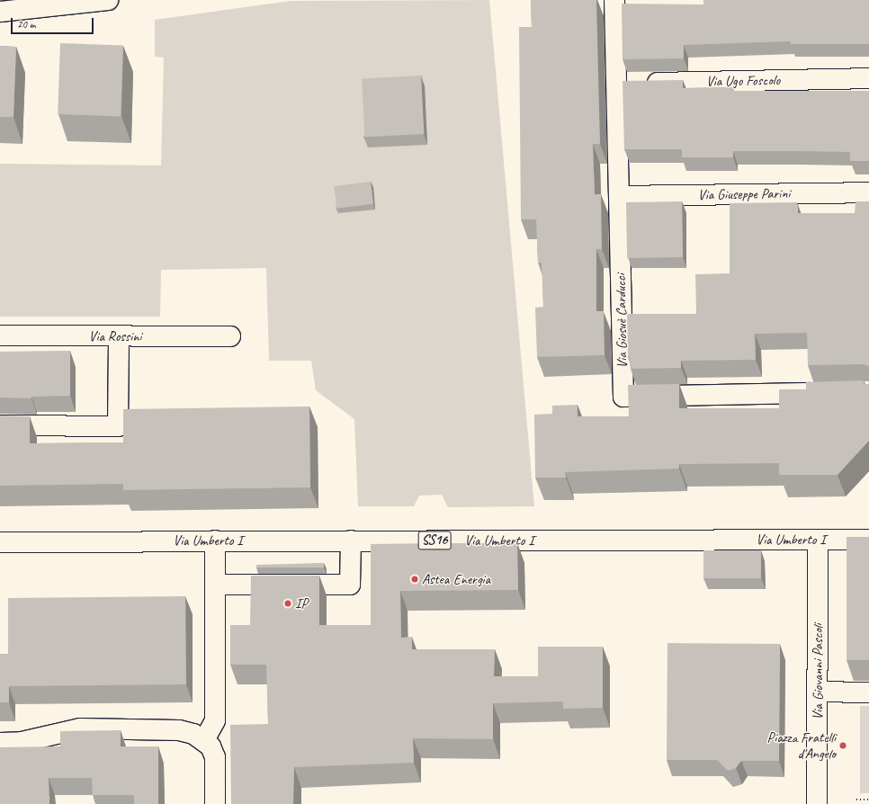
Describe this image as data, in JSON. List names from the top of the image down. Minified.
{"streets":{"street":["Via Ugo Foscolo","Via Giuseppe Parini","Via Giosuè Carducci","Via Rossini","Via Umberto I","SS16","Via Giovanni Pascoli"]},"crossings":[["Via Ugo Foscolo","Via Giosuè Carducci"],["Via Giuseppe Parini","Via Giosuè Carducci"],["Via Umberto I","Via Giovanni Pascoli"]],"places":["Astea Energia","IP","Piazza Fratelli d'Angelo"],"scale_bar":"20 m"}
